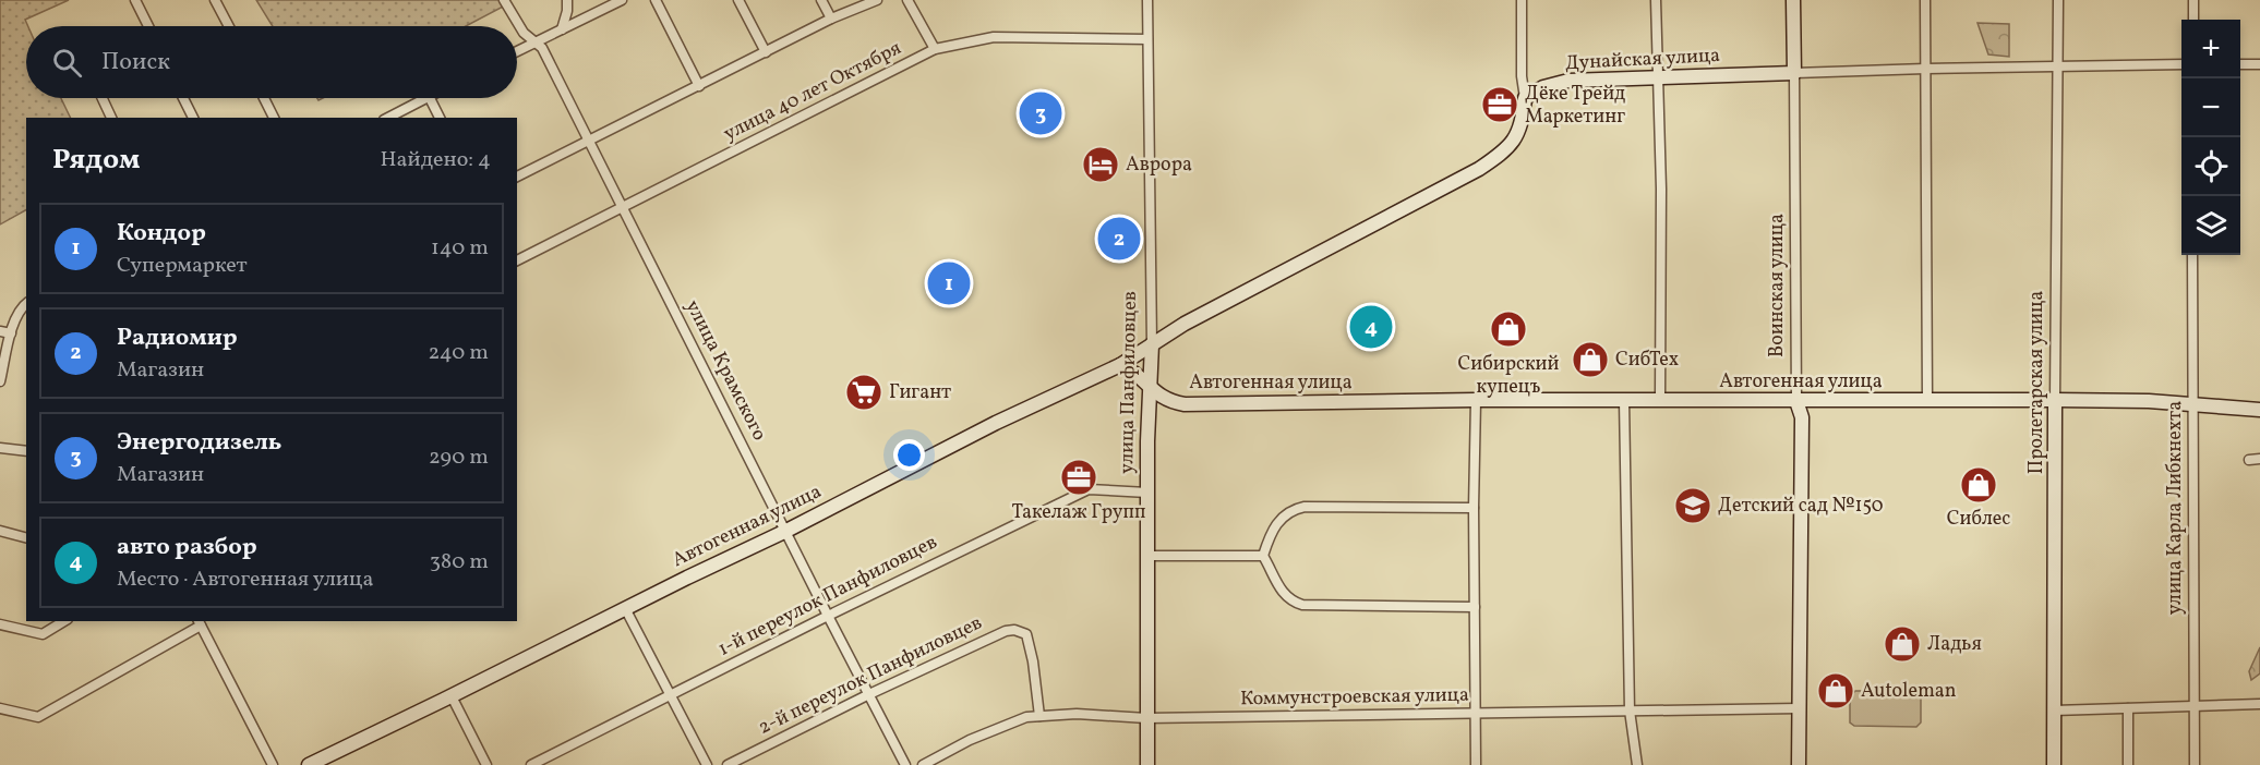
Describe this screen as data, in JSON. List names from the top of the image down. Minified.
{"streets":{"street":["Дунайская улица","улица 40 лет Октября","Воинская улица","улица Крамского","Автогенная улица","улица Панфиловцев","Пролетарская улица","улица Карла Либкнехта","1-й переулок Панфиловцев","2-й переулок Панфиловцев","Коммунстроевская улица"]},"crossings":[["Дунайская улица","Воинская улица"],["Дунайская улица","Пролетарская улица"],["улица 40 лет Октября","улица Крамского"],["улица 40 лет Октября","улица Панфиловцев"],["Воинская улица","Автогенная улица"],["Воинская улица","Коммунстроевская улица"],["улица Крамского","Автогенная улица"],["улица Крамского","1-й переулок Панфиловцев"],["улица Крамского","2-й переулок Панфиловцев"],["Автогенная улица","улица Панфиловцев"],["Автогенная улица","Пролетарская улица"],["Автогенная улица","улица Карла Либкнехта"],["улица Панфиловцев","1-й переулок Панфиловцев"],["улица Панфиловцев","Коммунстроевская улица"],["2-й переулок Панфиловцев","Коммунстроевская улица"]],"places":{"office":["Дёке Трейд Маркетинг","Такелаж Групп"],"hotel":["Аврора"],"shop":["Сибирский купецъ","СибТех","Сиблес","Ладья","Autoleman"],"supermarket":["Гигант"],"school or university":["Детский сад №150"]},"page":{"map_buttons":["+","−"],"search":"Поиск","pins":["3","2","1","4"],"heading":["Рядом","Найдено: 4"],"list":[{"mark":"1","name":"Кондор","note":"Супермаркет","value":"140 m"},{"mark":"2","name":"Радиомир","note":"Магазин","value":"240 m"},{"mark":"3","name":"Энергодизель","note":"Магазин","value":"290 m"},{"mark":"4","name":"авто разбор","note":"Место · Автогенная улица","value":"380 m"}]}}
